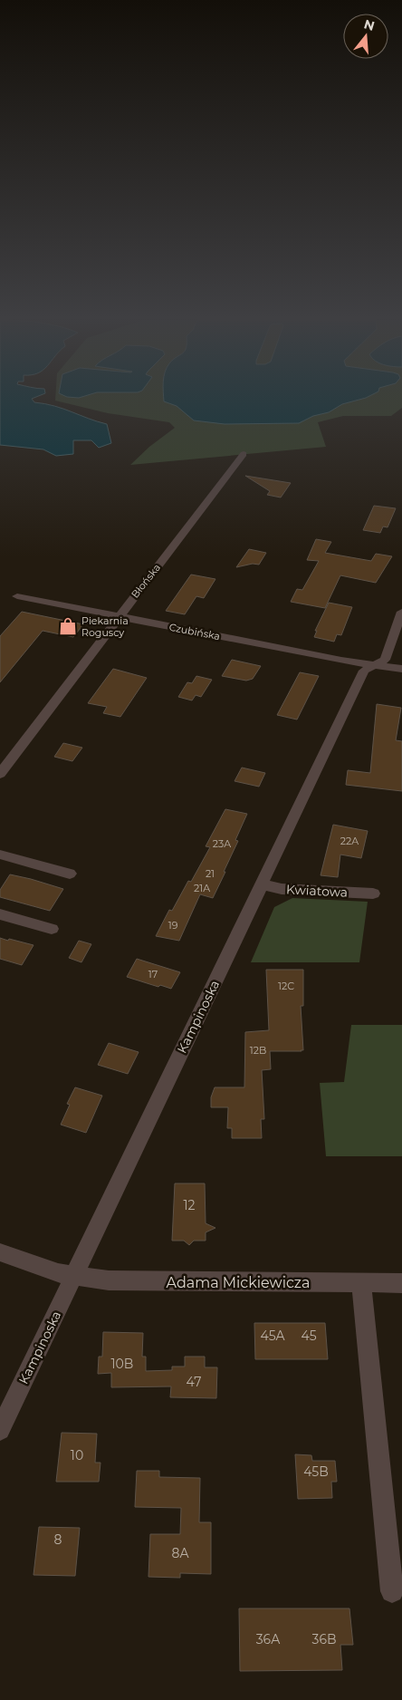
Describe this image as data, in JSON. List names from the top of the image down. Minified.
{"streets":{"street":["Błońska","Czubińska","Kwiatowa","Kampinoska","Adama Mickiewicza"]},"crossings":[["Błońska","Czubińska"],["Czubińska","Kampinoska"],["Kwiatowa","Kampinoska"],["Kampinoska","Adama Mickiewicza"]],"places":{"shop":["Piekarnia Roguscy"]},"house_numbers":["22A","23A","21","21A","19","17","12C","12B","12","45A","45","10B","47","10","45B","8","8A","36A","36B"],"north":"top"}
